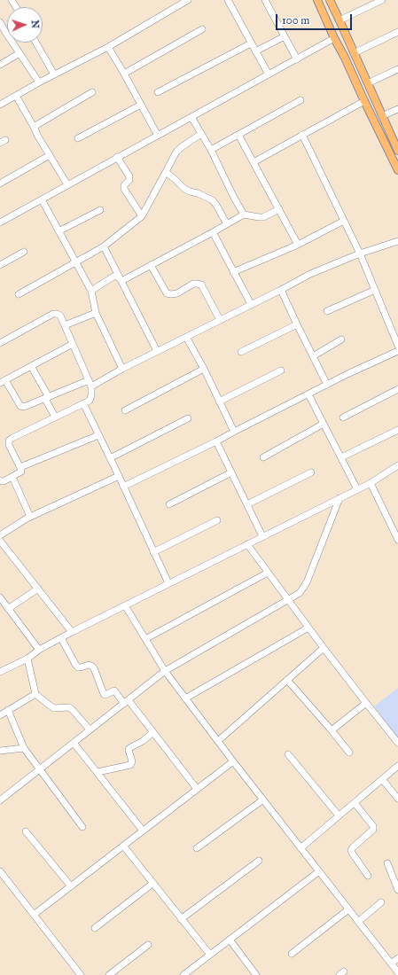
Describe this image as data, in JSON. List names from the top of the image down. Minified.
{"scale_bar":"100 m","north":"right"}
